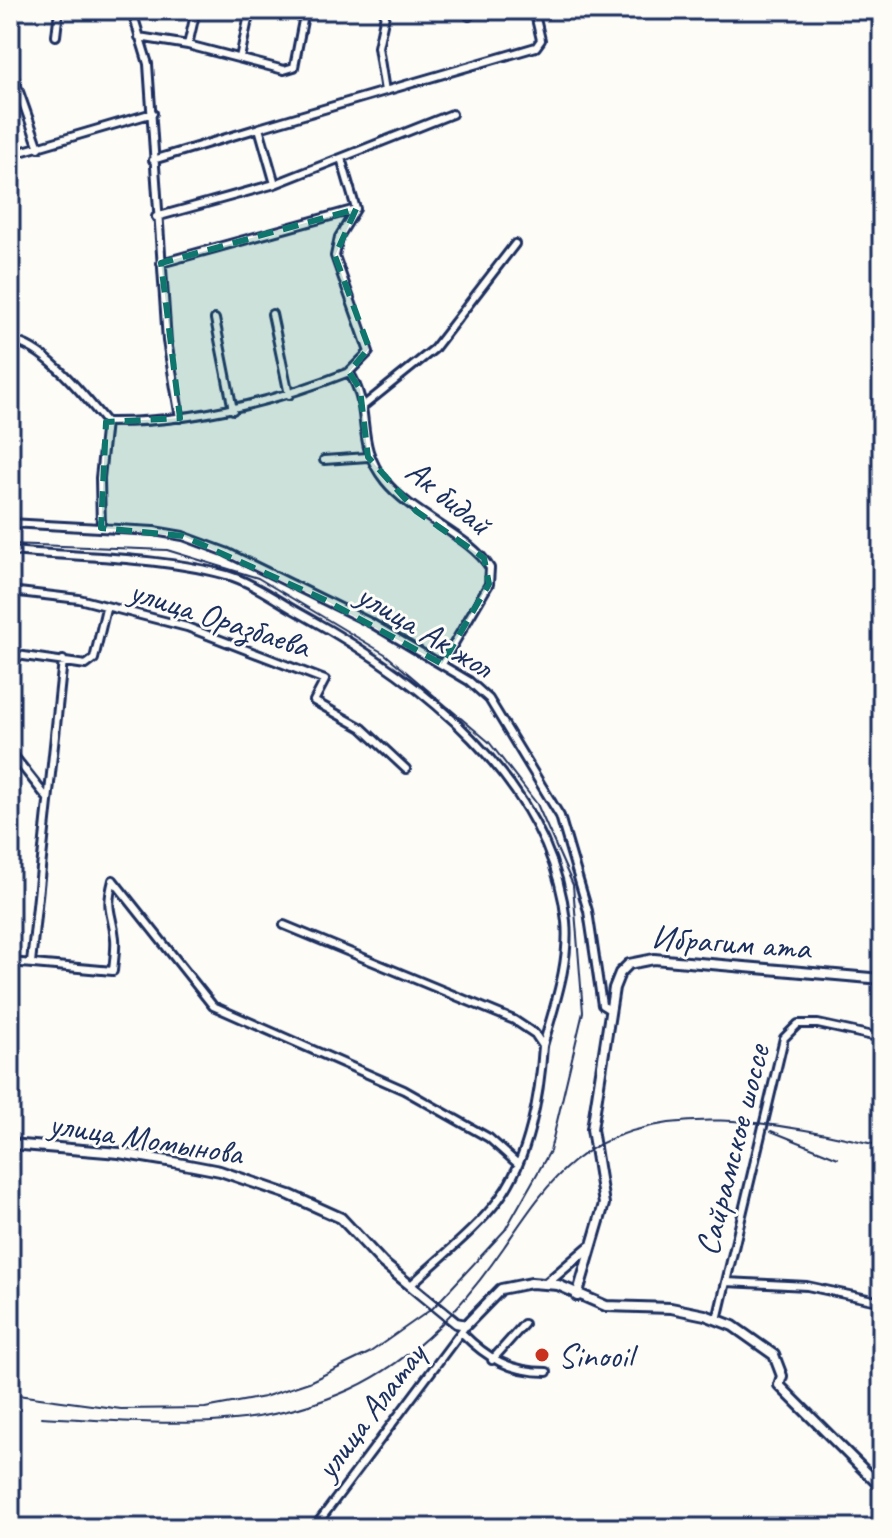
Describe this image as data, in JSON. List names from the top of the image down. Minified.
{"streets":{"main road":["Ибрагим ата","улица Момынова"],"street":["Ак бидай","улица Оразбаева","улица Ак жол","Сайрамское шоссе","улица Алатау"]},"crossings":[["Ак бидай","улица Ак жол"],["улица Оразбаева","улица Момынова"],["улица Ак жол","Ибрагим ата"],["улица Момынова","улица Алатау"]],"places":["Sinooil"]}
